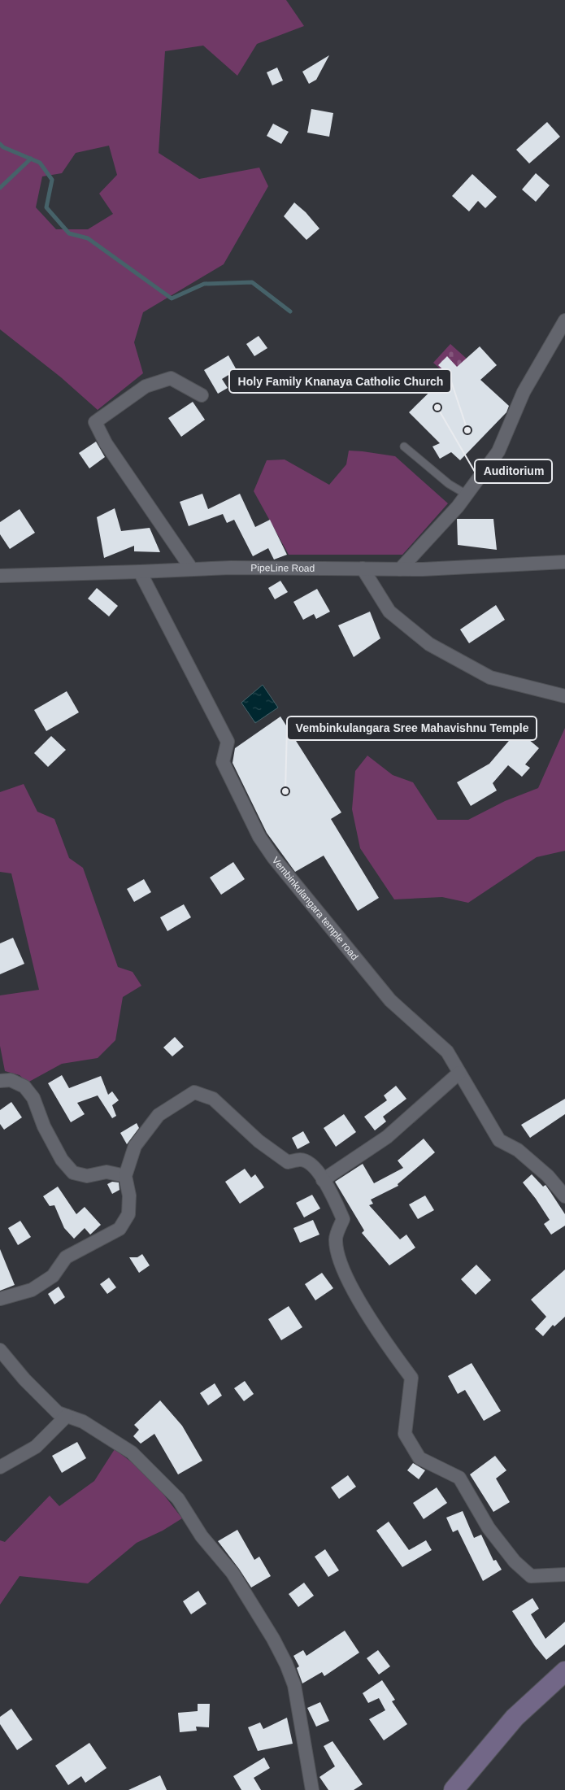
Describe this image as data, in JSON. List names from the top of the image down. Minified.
{"streets":{"street":["PipeLine Road","Vembinkulangara temple road"]},"crossings":[["PipeLine Road","Vembinkulangara temple road"]],"places":["Auditorium","Holy Family Knanaya Catholic Church","Vembinkulangara Sree Mahavishnu Temple"]}
